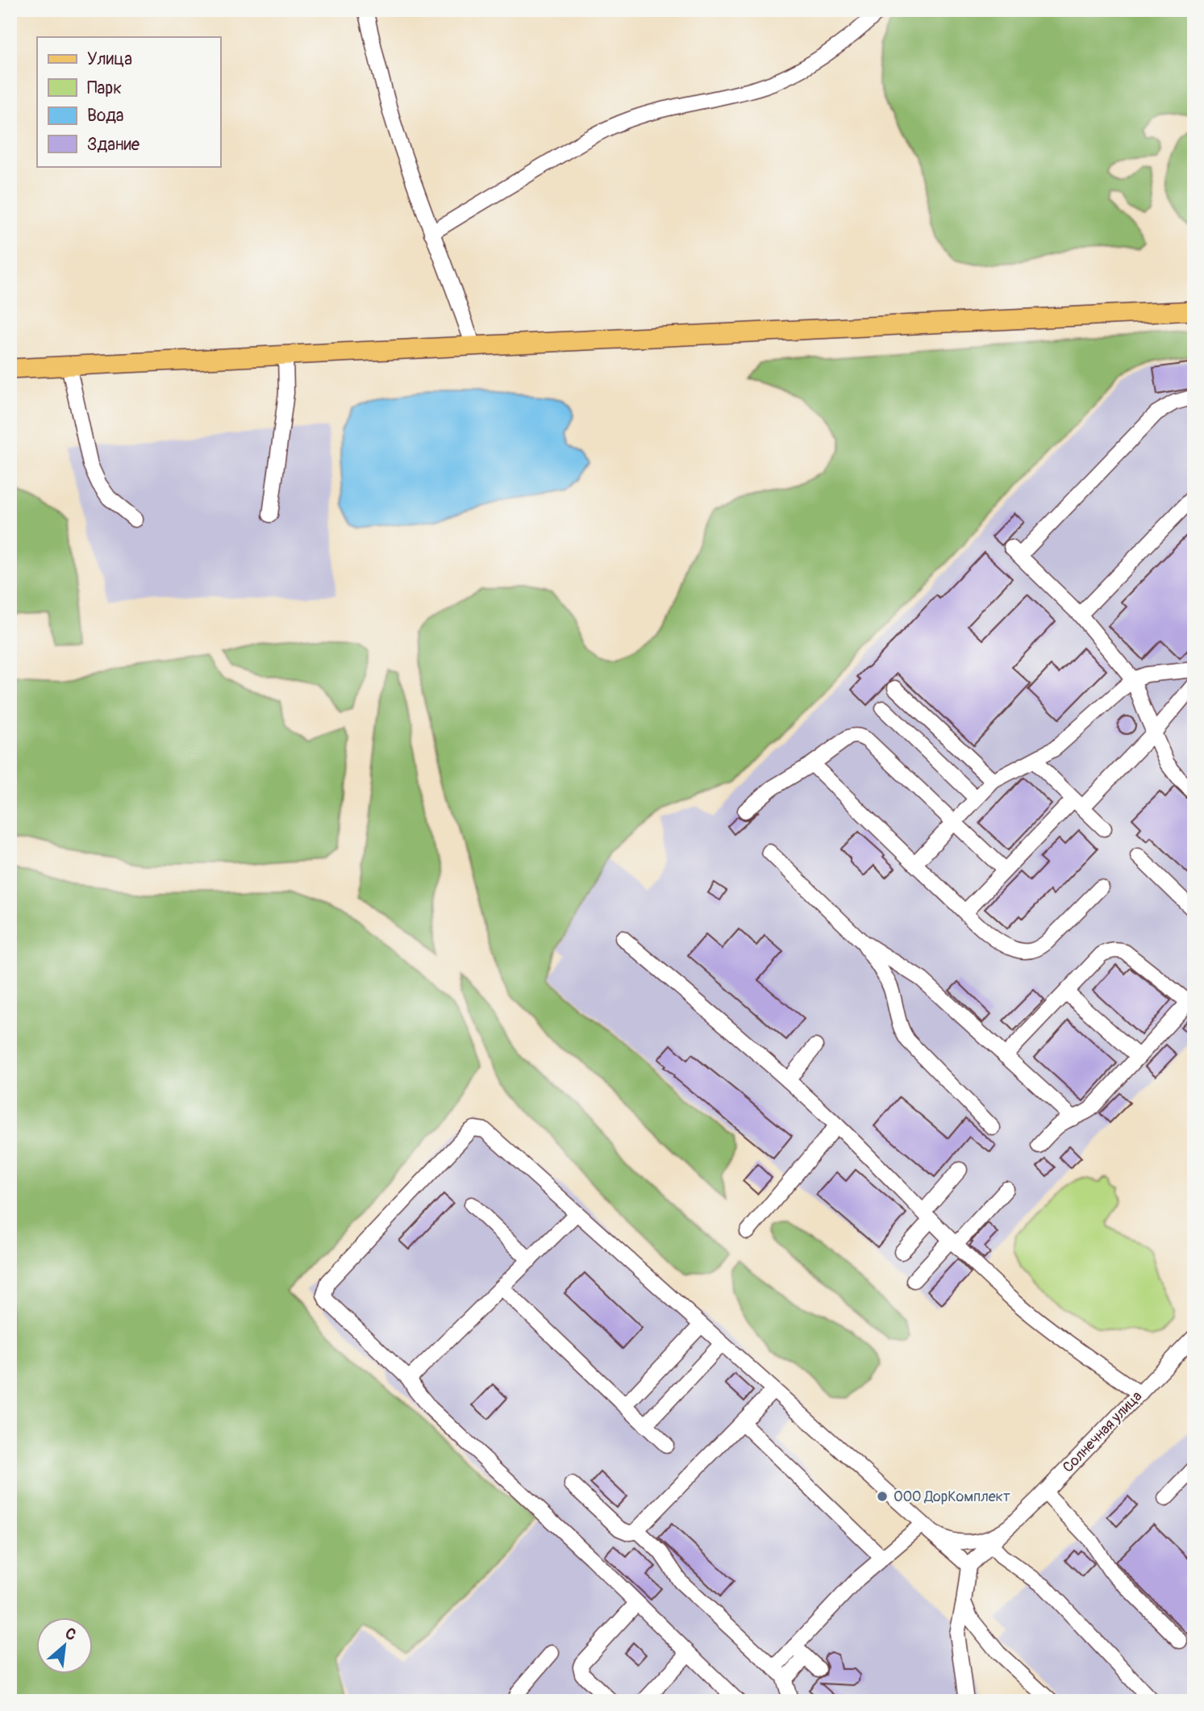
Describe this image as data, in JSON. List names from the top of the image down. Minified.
{"streets":{"street":["Солнечная улица"]},"places":["ООО ДорКомплект"],"legend":["Улица","Парк","Вода","Здание"],"north":"top right"}
